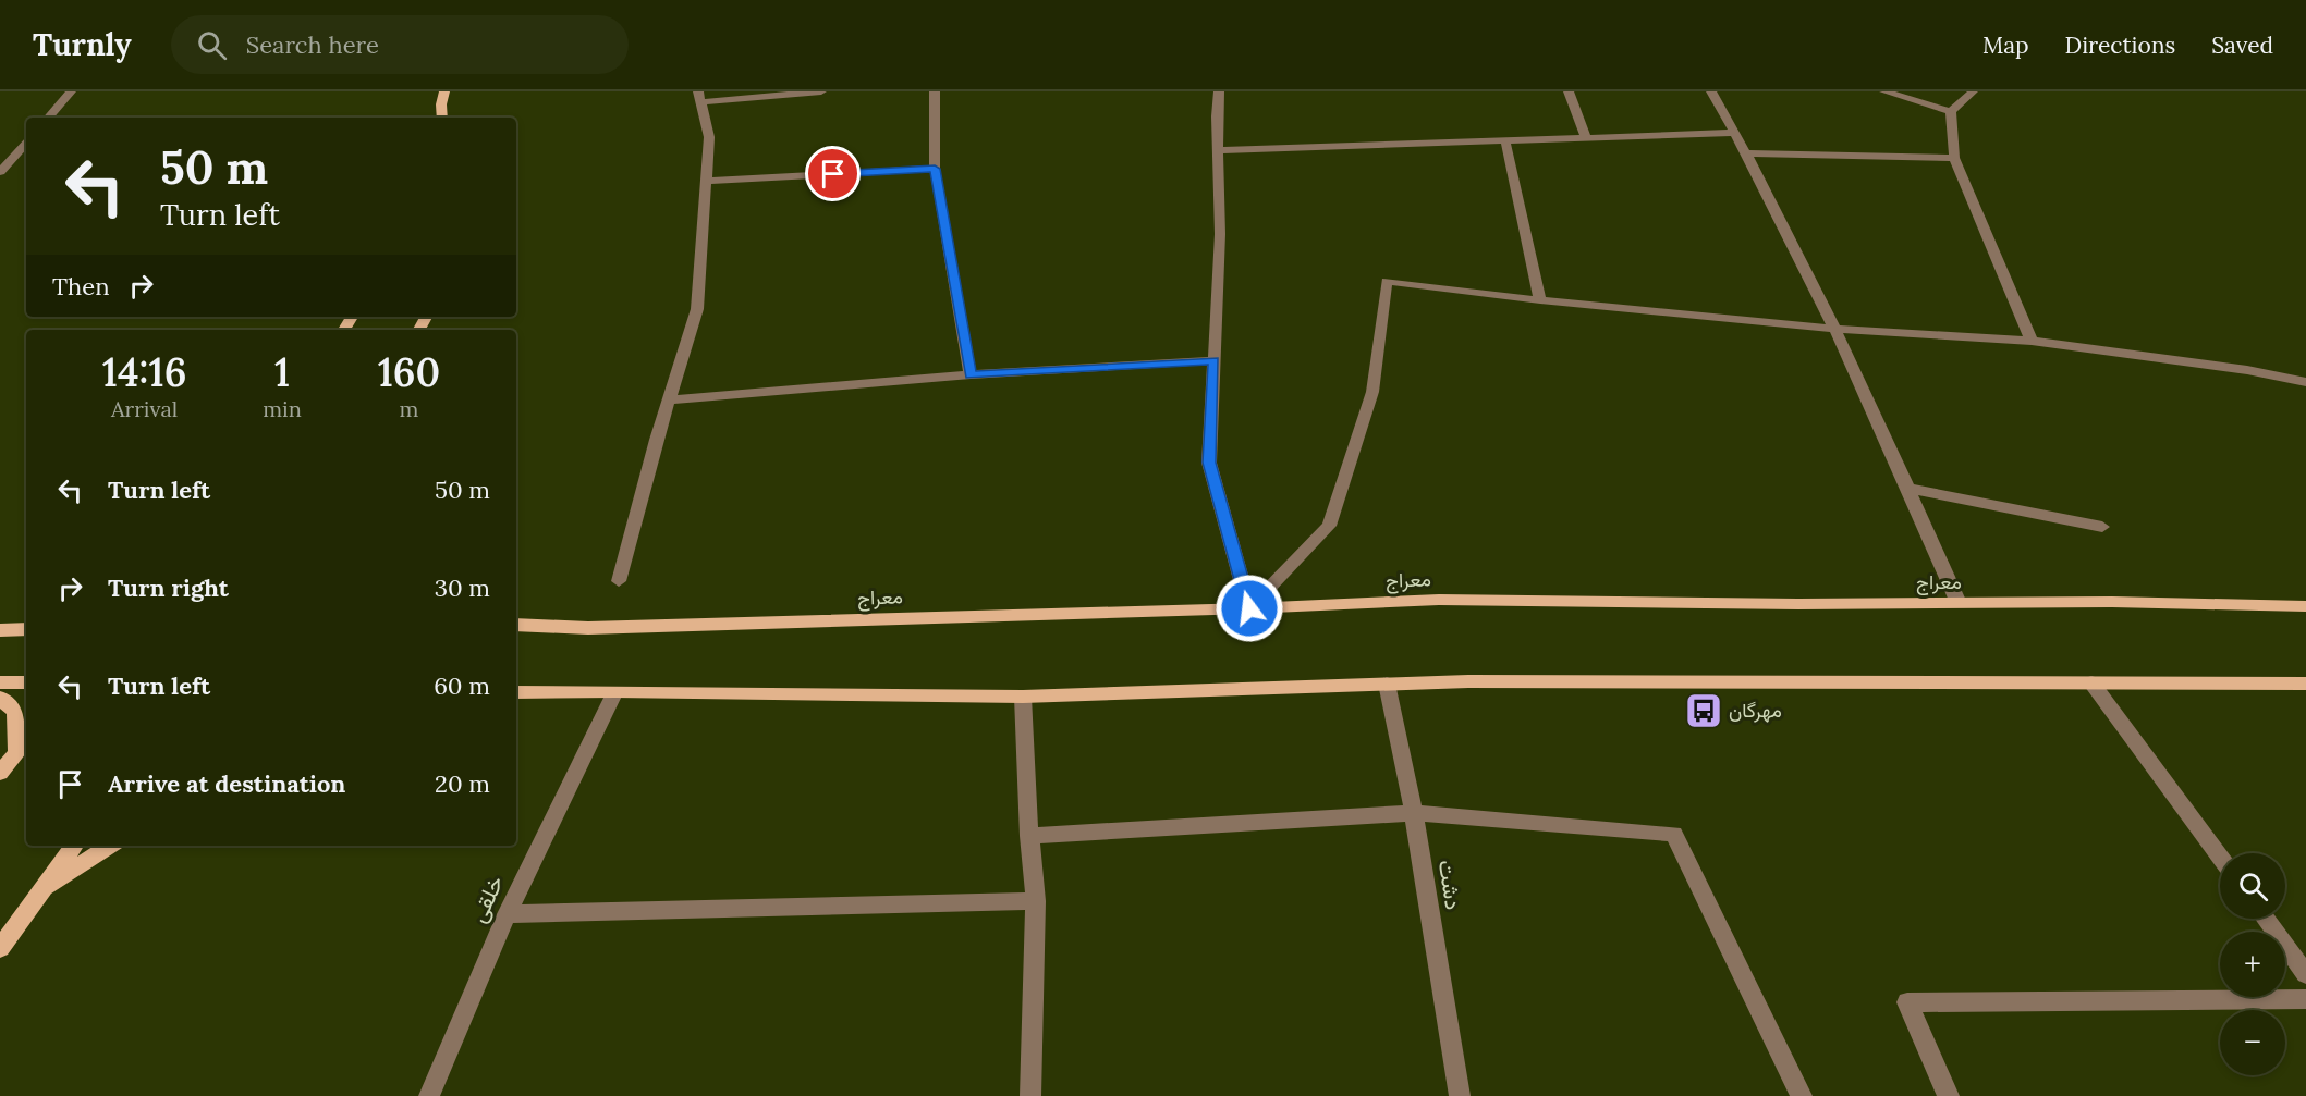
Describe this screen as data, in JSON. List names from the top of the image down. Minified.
{"streets":{"main road":["معراج"],"street":["دشت","خلقی"]},"places":{"bus stop":["مهرگان"]},"page":{"header":"Turnly","search":"Search here","nav":["Map","Directions","Saved"],"turn":["50 m","Turn left"],"then":"Then","eta":["14:16","Arrival","1","min","160","m"],"list":[{"name":"Turn left","value":"50 m"},{"name":"Turn right","value":"30 m"},{"name":"Turn left","value":"60 m"},{"name":"Arrive at destination","value":"20 m"}],"map_buttons":["+","−"]}}
